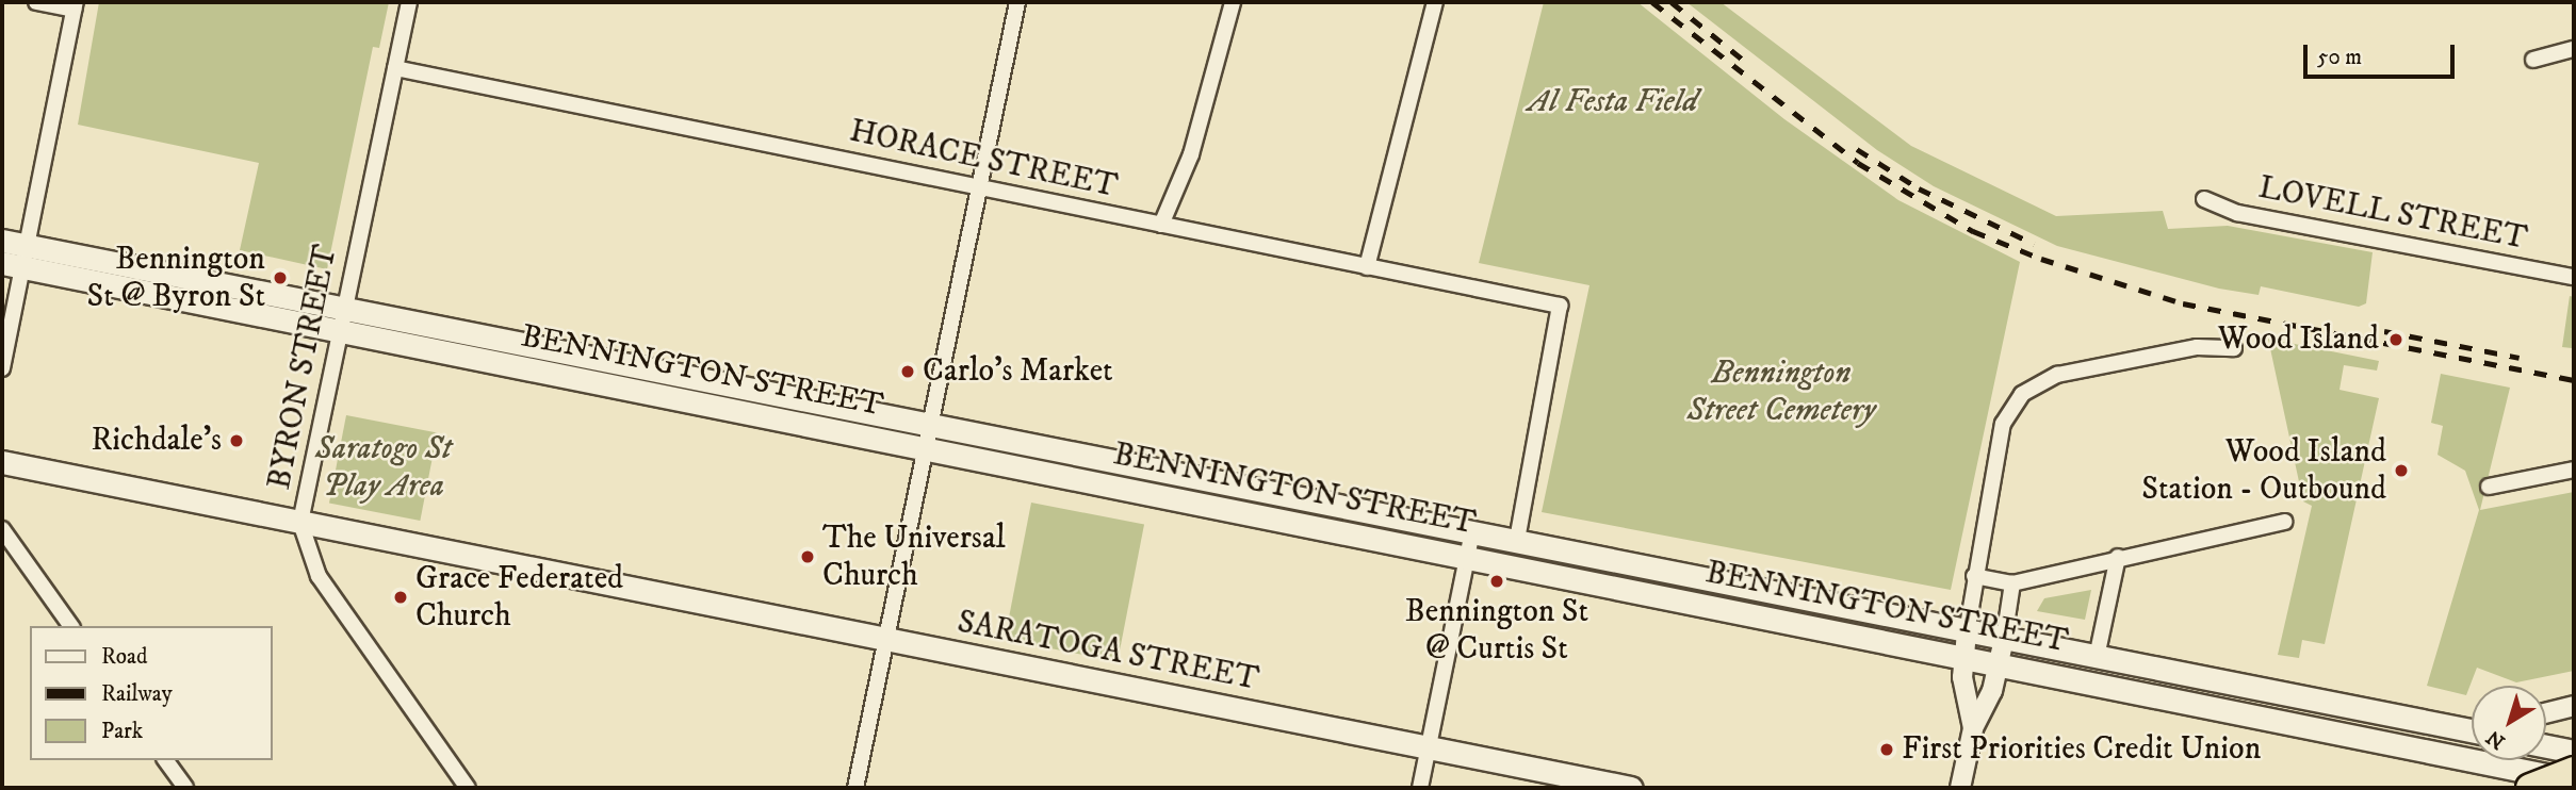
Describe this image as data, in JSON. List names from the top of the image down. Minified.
{"streets":{"main road":["BENNINGTON STREET","SARATOGA STREET"],"street":["HORACE STREET","LOVELL STREET","BYRON STREET"]},"crossings":[["HORACE STREET","BYRON STREET"],["HORACE STREET","BENNINGTON STREET"],["BYRON STREET","BENNINGTON STREET"],["BYRON STREET","SARATOGA STREET"]],"parks":["Al Festa Field","Bennington Street Cemetery","Saratogo St Play Area"],"places":["Bennington St @ Byron St","Wood Island","Carlo's Market","Richdale's","Wood Island Station - Outbound","The Universal Church","Bennington St @ Curtis St","Grace Federated Church","First Priorities Credit Union"],"legend":["Road","Railway","Park"],"scale_bar":"50 m","north":"bottom left"}
